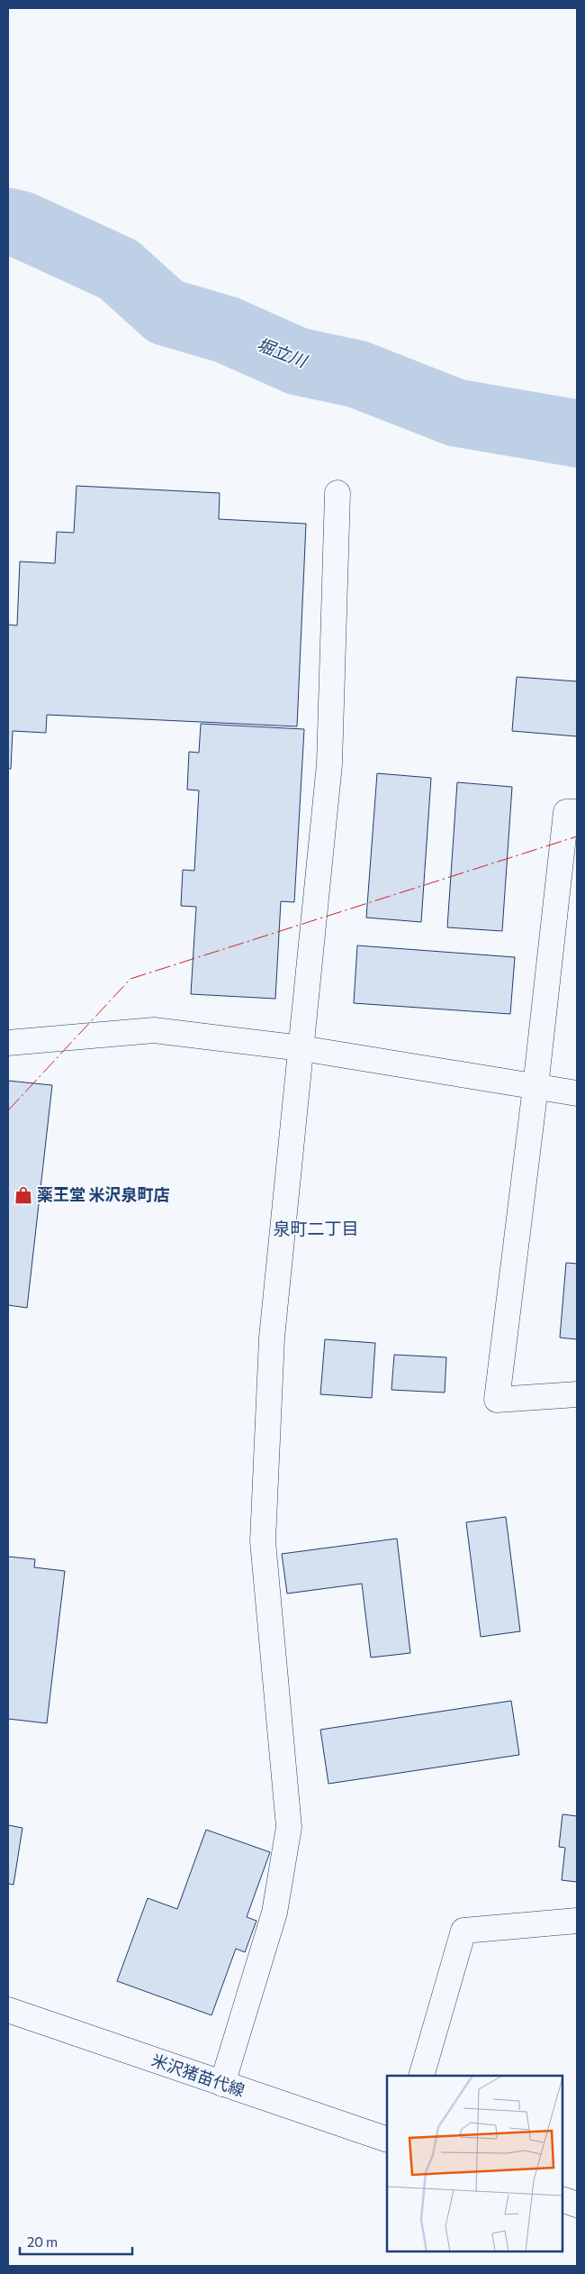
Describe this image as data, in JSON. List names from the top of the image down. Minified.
{"streets":{"street":["米沢猪苗代線"]},"districts":["泉町二丁目"],"water":["堀立川"],"places":{"shop":["薬王堂 米沢泉町店"]},"scale_bar":"20 m"}
